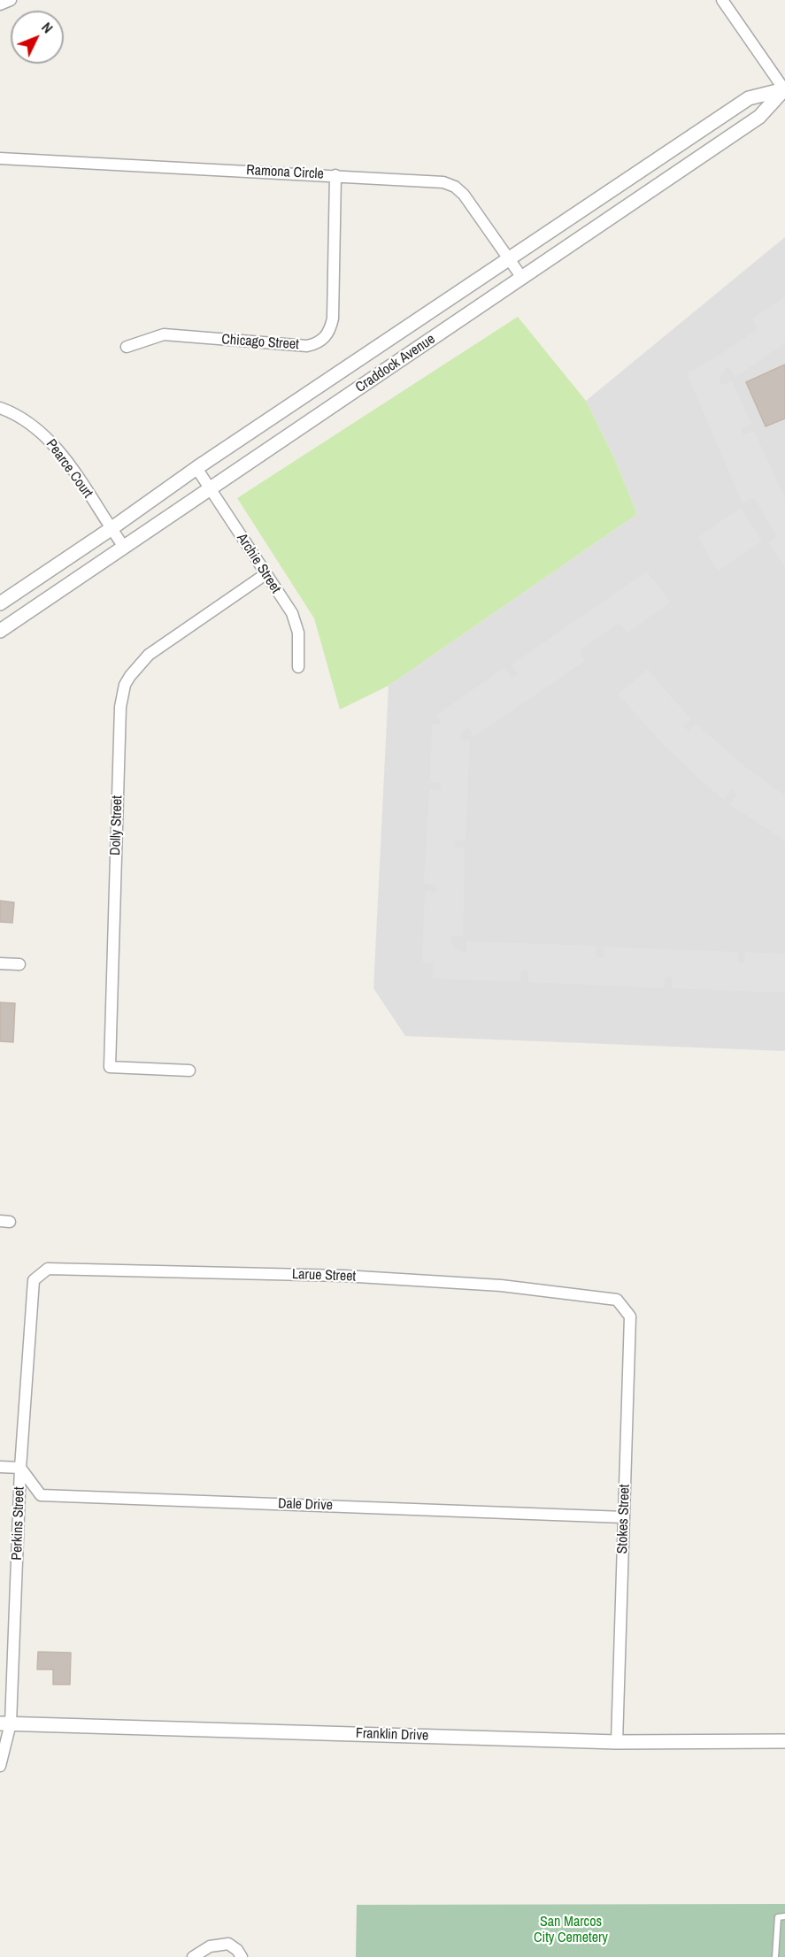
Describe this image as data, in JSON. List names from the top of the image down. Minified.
{"streets":{"street":["Ramona Circle","Chicago Street","Craddock Avenue","Pearce Court","Archie Street","Dolly Street","Larue Street","Dale Drive","Stokes Street","Perkins Street","Franklin Drive"]},"crossings":[["Ramona Circle","Chicago Street"],["Ramona Circle","Craddock Avenue"],["Craddock Avenue","Pearce Court"],["Craddock Avenue","Archie Street"],["Archie Street","Dolly Street"],["Larue Street","Stokes Street"],["Larue Street","Perkins Street"],["Dale Drive","Stokes Street"],["Dale Drive","Perkins Street"],["Stokes Street","Franklin Drive"],["Perkins Street","Franklin Drive"]],"parks":["San Marcos City Cemetery"],"north":"top right"}
